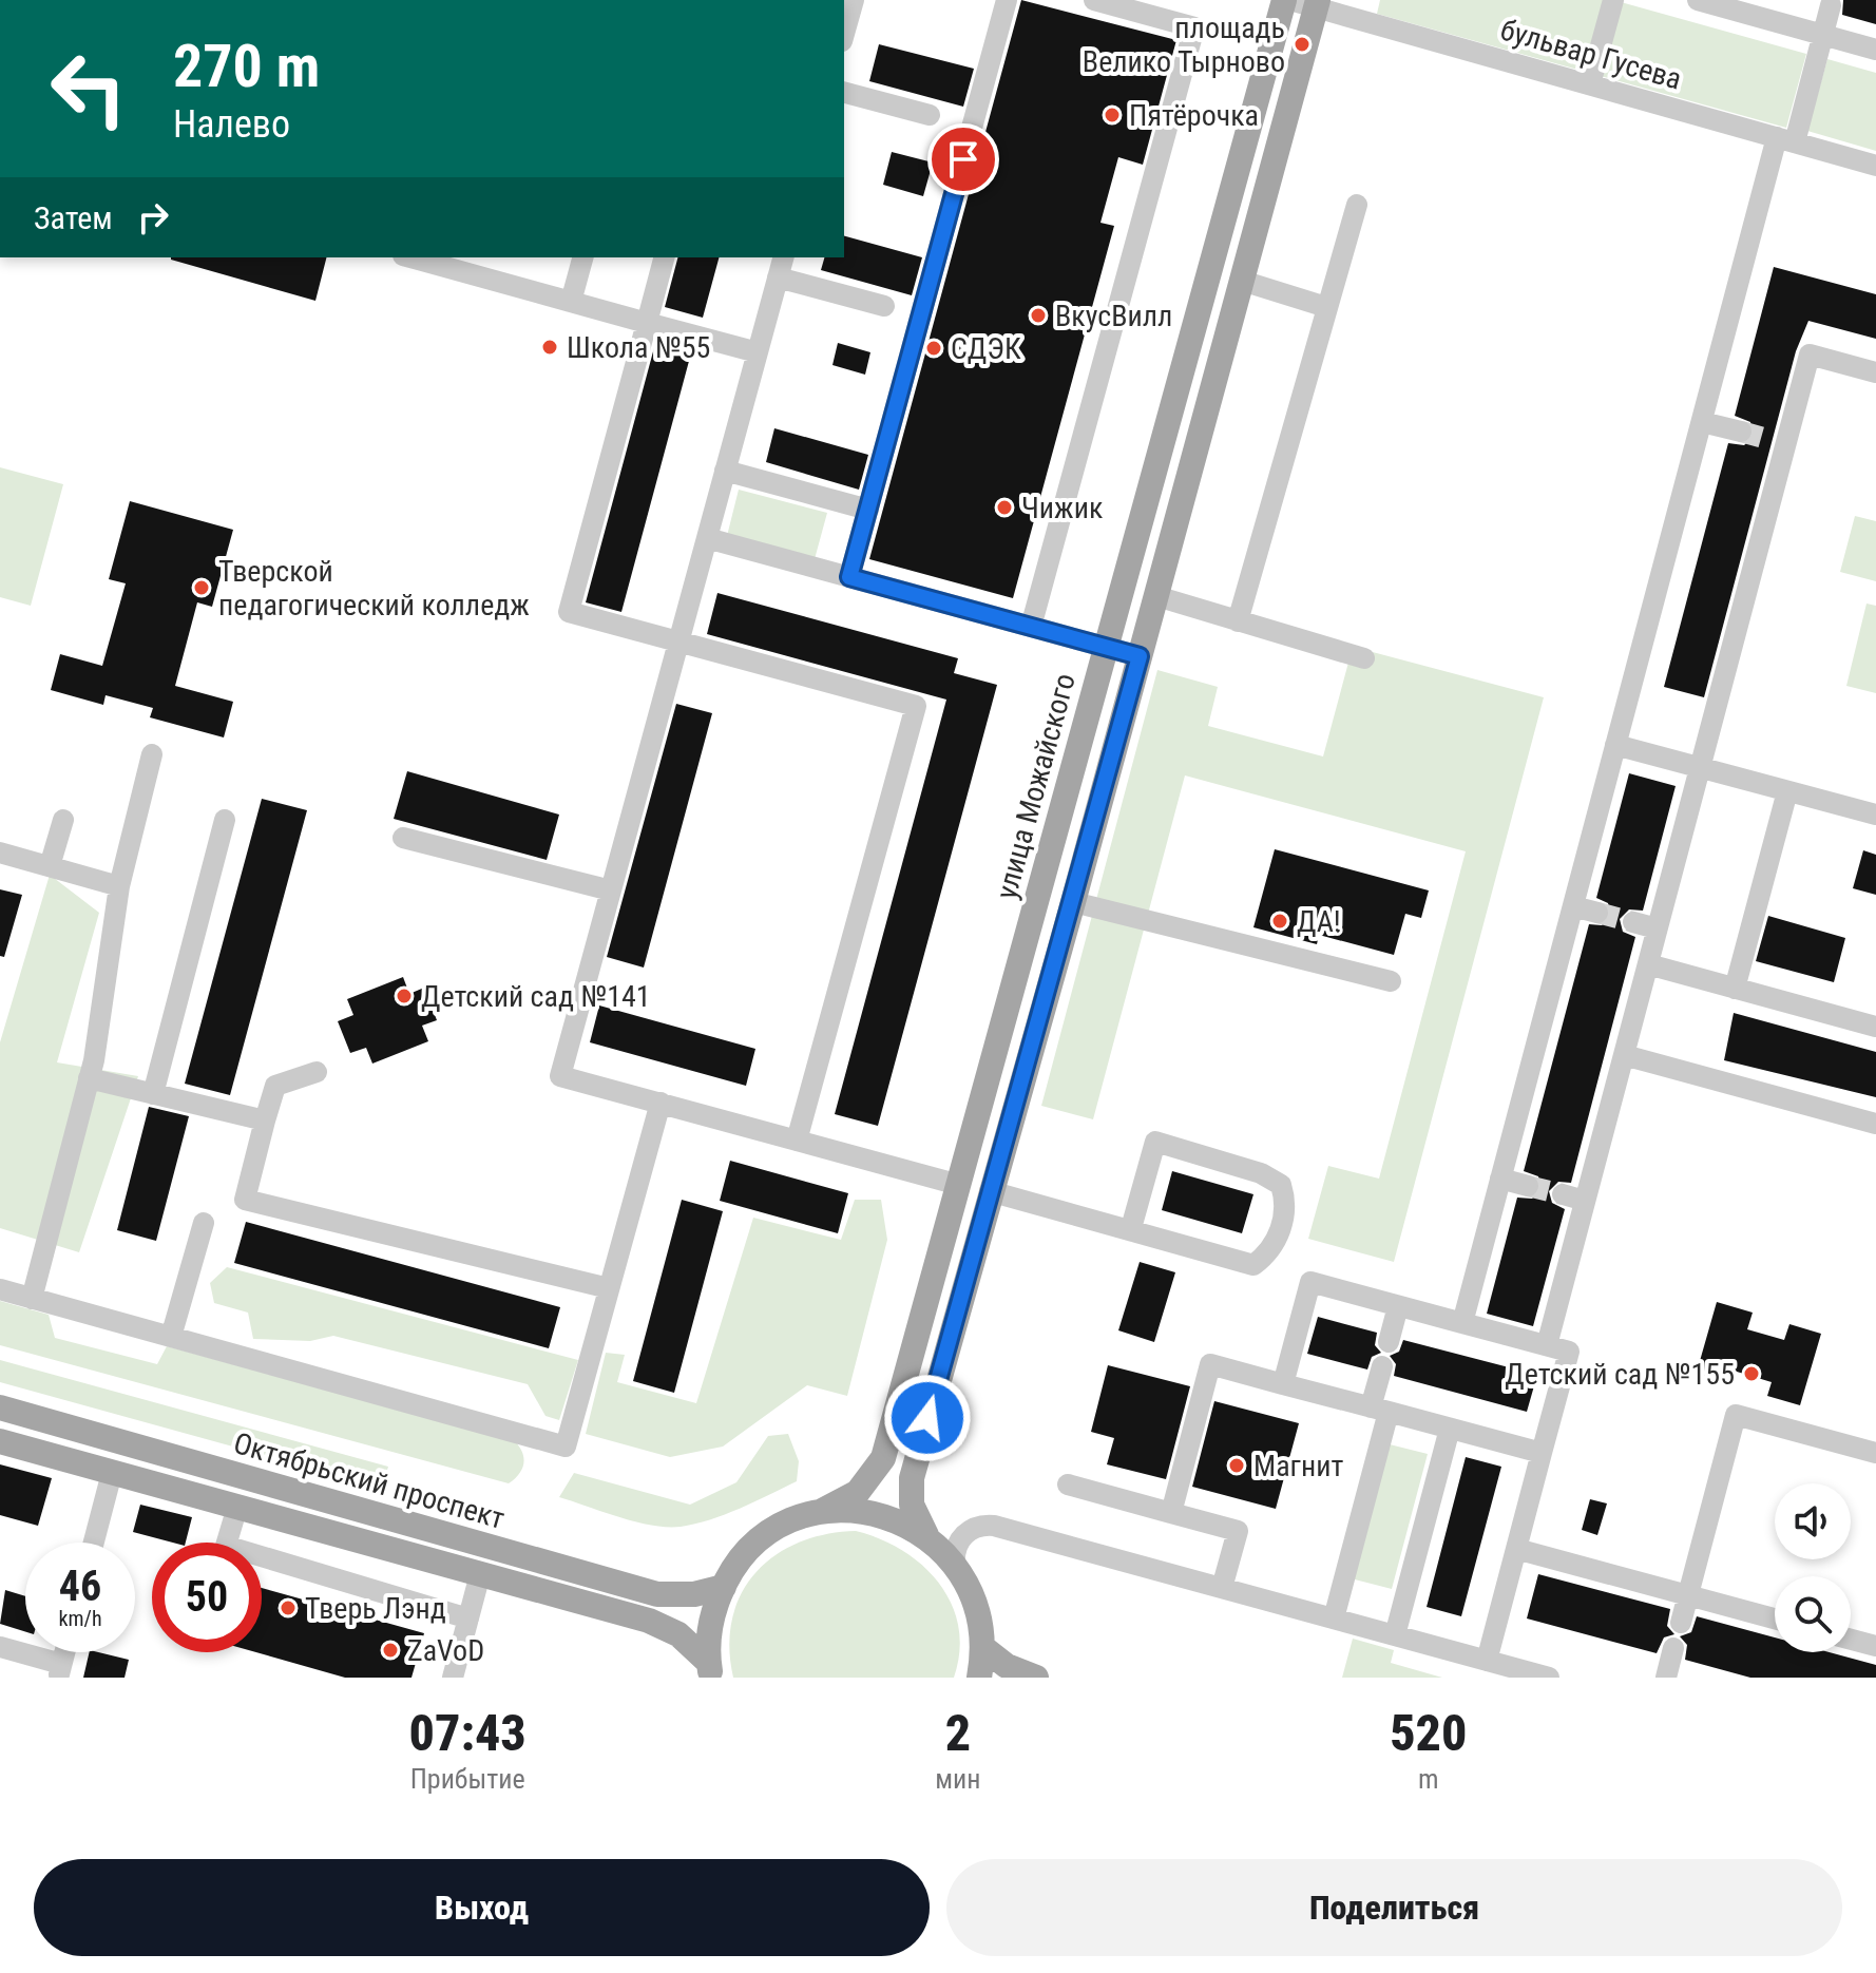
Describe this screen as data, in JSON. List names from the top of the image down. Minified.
{"streets":{"main road":["улица Можайского","Октябрьский проспект"],"street":["бульвар Гусева"]},"crossings":[["бульвар Гусева","улица Можайского"],["улица Можайского","Октябрьский проспект"]],"places":["площадь Велико Тырново","Пятёрочка","ВкусВилл","Школа №55","СДЭК","Чижик","Тверской педагогический колледж","ДА!","Детский сад №141","Детский сад №155","Магнит","Тверь Лэнд","ZaVoD"],"page":{"turn":["270 m","Налево"],"then":"Затем","speed":"46 km/h","limit":"50","eta":["07:43","Прибытие","2","мин","520","m"],"buttons":["Выход","Поделиться"]}}
